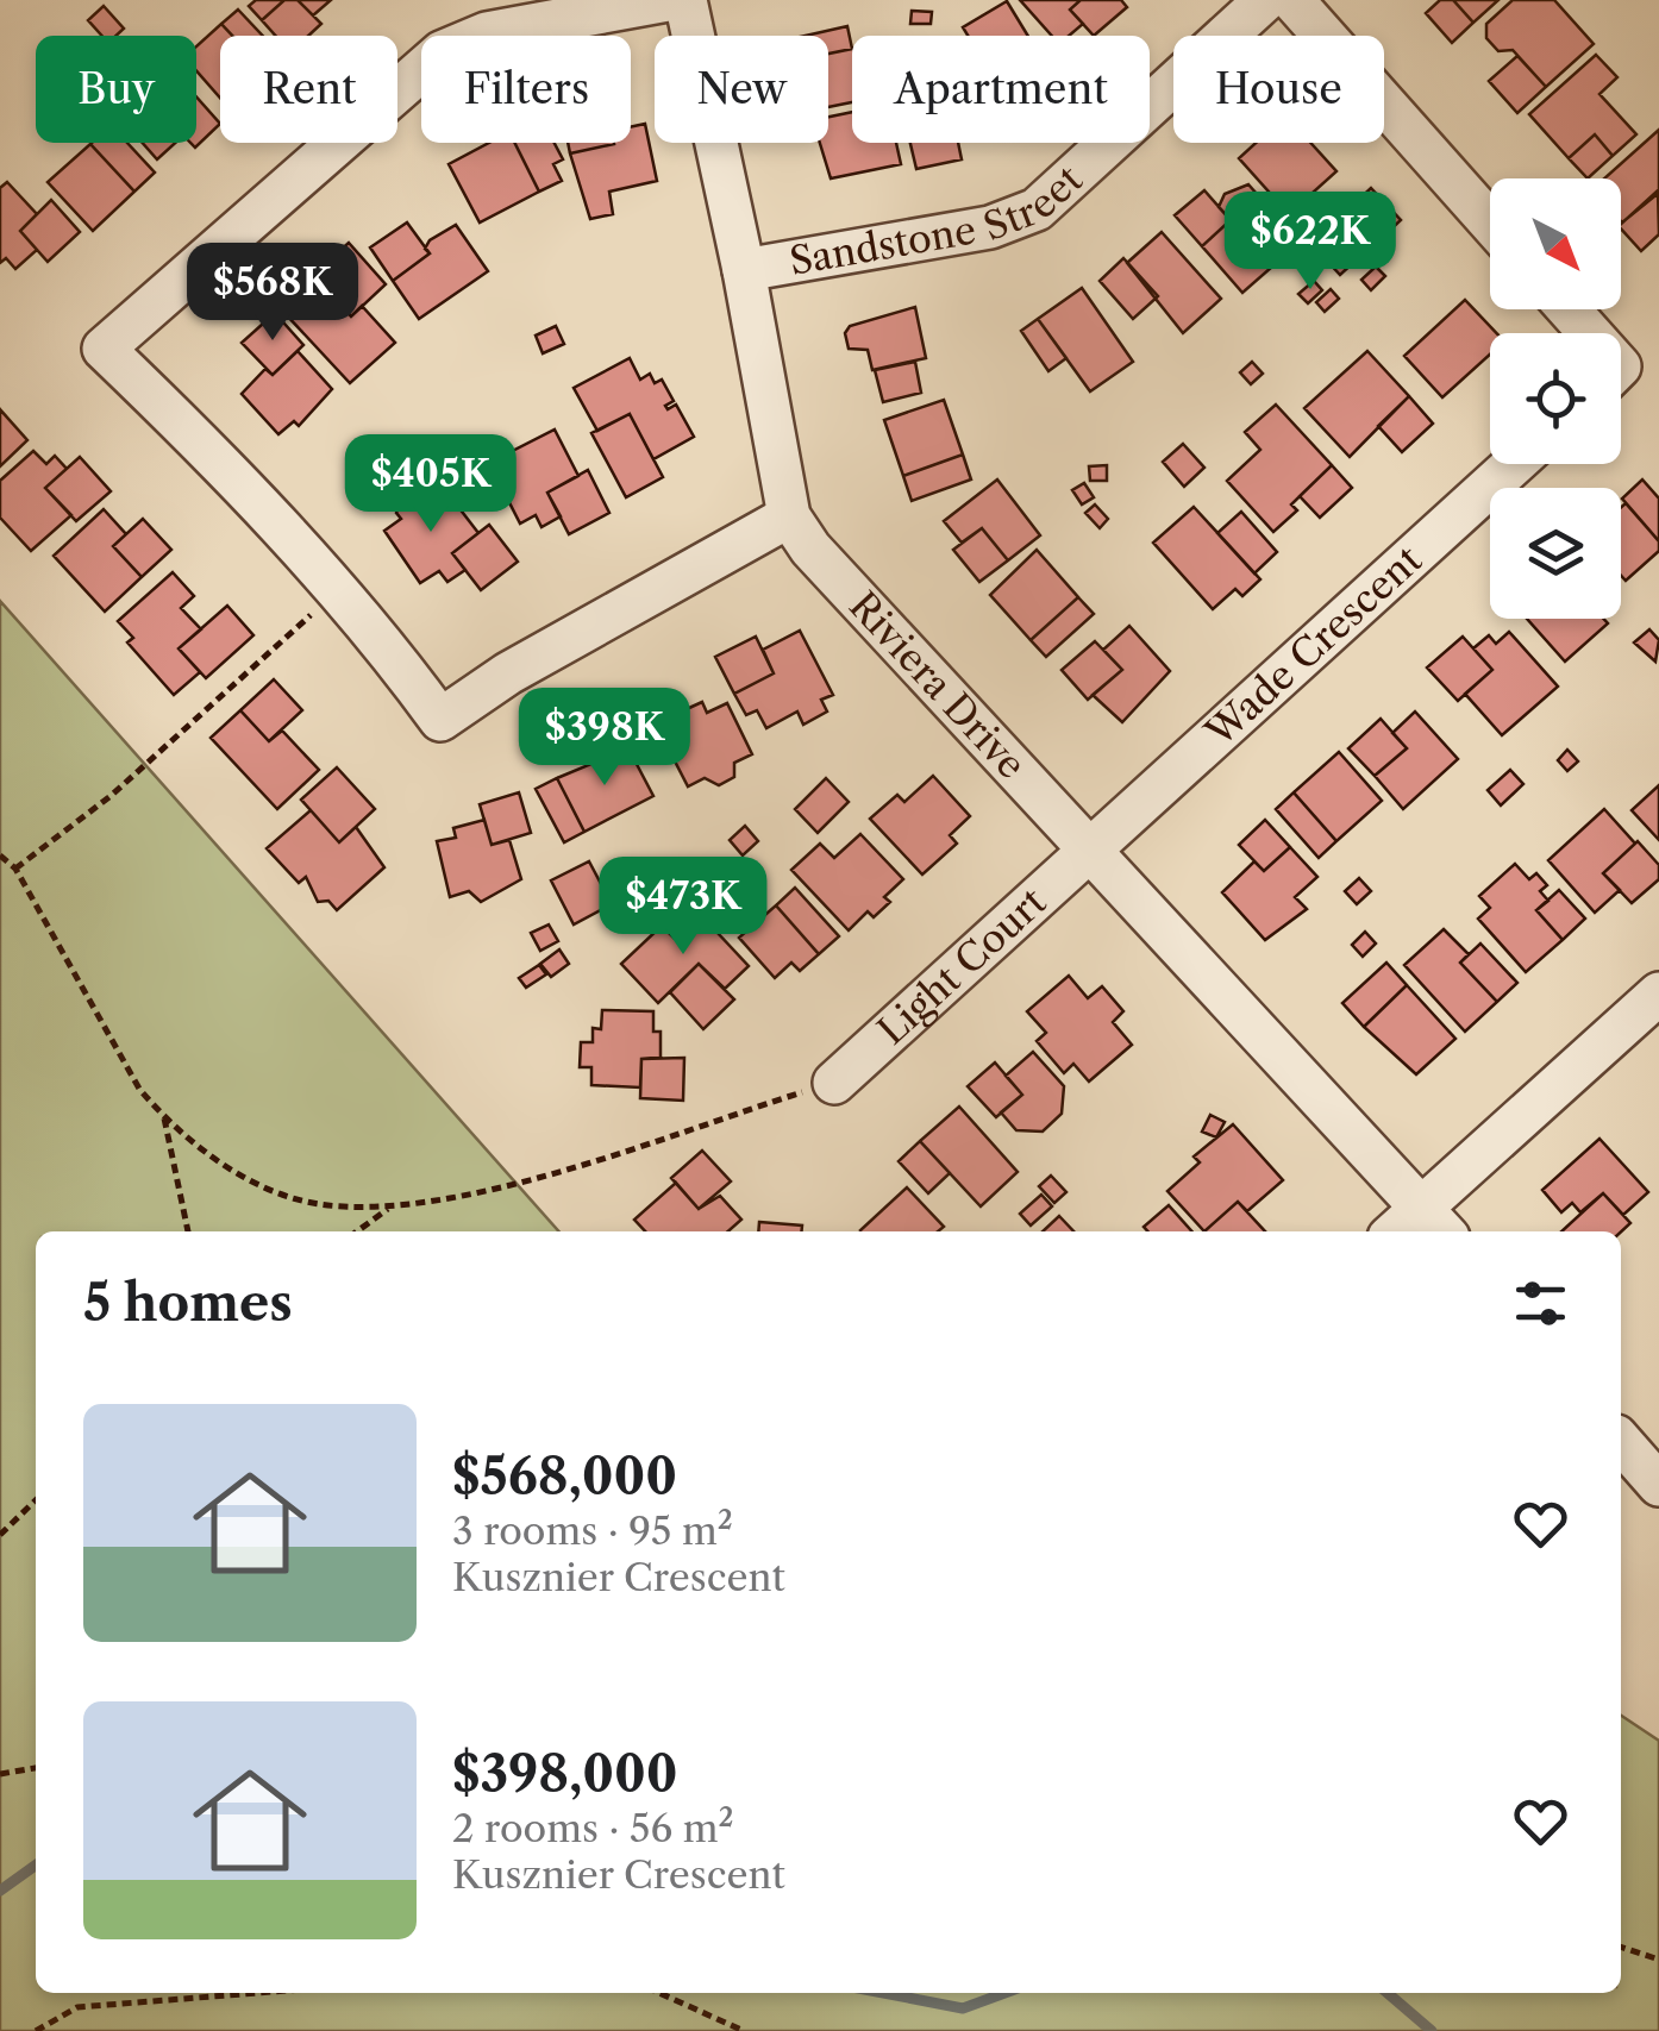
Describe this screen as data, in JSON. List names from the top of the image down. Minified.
{"streets":{"street":["Sandstone Street","Wade Crescent","Riviera Drive","Light Court"]},"crossings":[["Sandstone Street","Riviera Drive"],["Wade Crescent","Riviera Drive"],["Wade Crescent","Light Court"],["Riviera Drive","Light Court"]],"north":"bottom right","page":{"chip":["Buy","Rent","Filters","New","Apartment","House"],"price":["$622K","$568K","$405K","$398K","$473K"],"heading":"5 homes","list":[{"name":"$568,000","note":"3 rooms · 95 m² · Kusznier Crescent"},{"name":"$398,000","note":"2 rooms · 56 m² · Kusznier Crescent"}]}}
